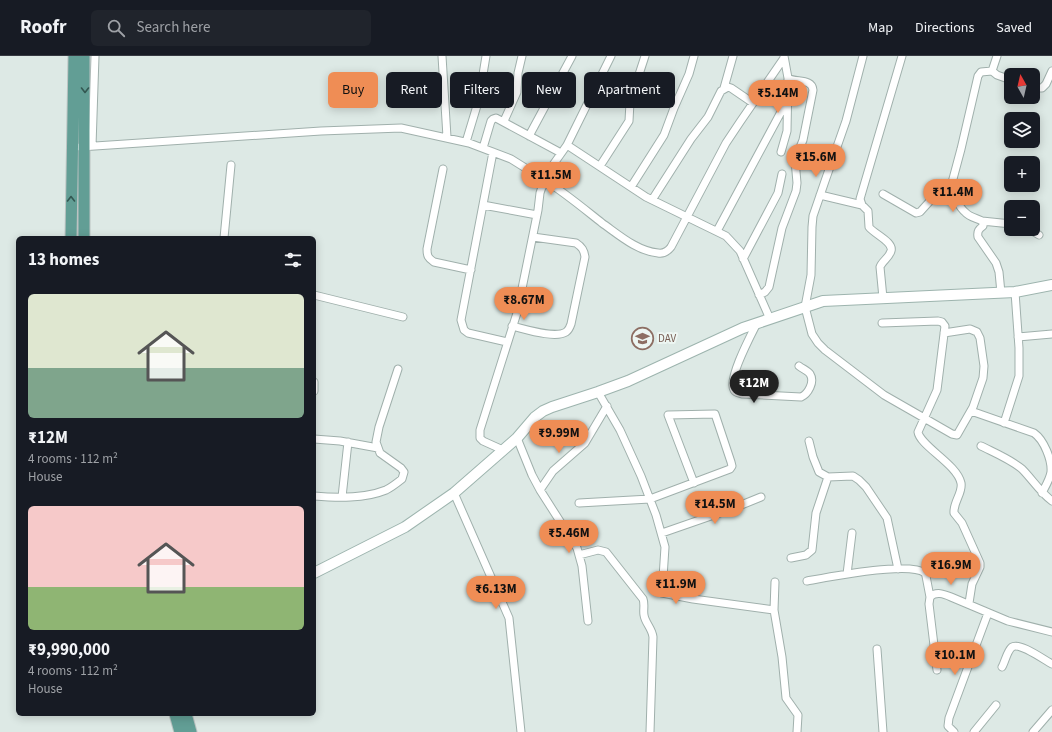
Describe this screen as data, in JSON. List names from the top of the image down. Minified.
{"places":{"school or university":["DAV"]},"north":"top","page":{"header":"Roofr","search":"Search here","nav":["Map","Directions","Saved"],"map_buttons":["+","−"],"chip":["Buy","Rent","Filters","New","Apartment"],"price":["₹5.14M","₹15.6M","₹11.5M","₹11.4M","₹8.67M","₹12M","₹9.99M","₹14.5M","₹5.46M","₹16.9M","₹11.9M","₹6.13M","₹10.1M"],"heading":"13 homes","list":[{"name":"₹12M","note":"4 rooms · 112 m² · House"},{"name":"₹9,990,000","note":"4 rooms · 112 m² · House"}]}}
